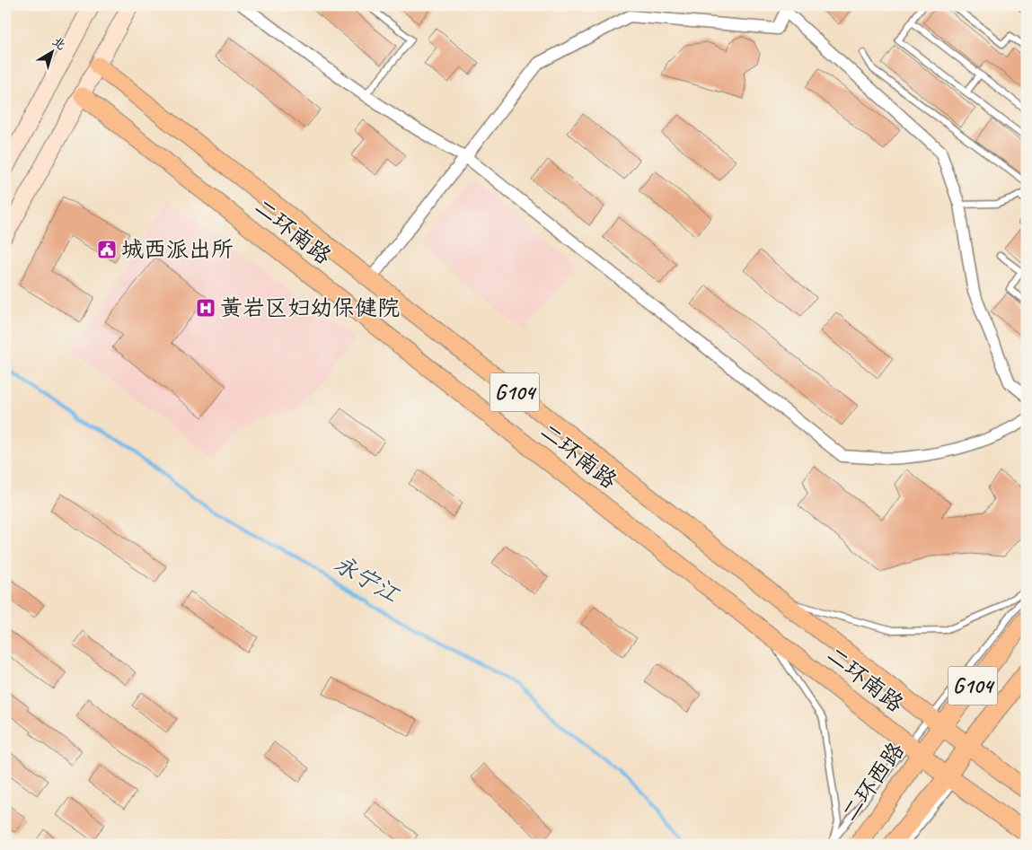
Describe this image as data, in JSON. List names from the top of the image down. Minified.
{"streets":{"highway":["二环南路","G104","二环西路"]},"crossings":[["二环南路","G104"],["二环南路","二环西路"]],"water":["永宁江"],"places":{"public building":["城西派出所"],"hospital":["黄岩区妇幼保健院"]},"north":"top right"}
